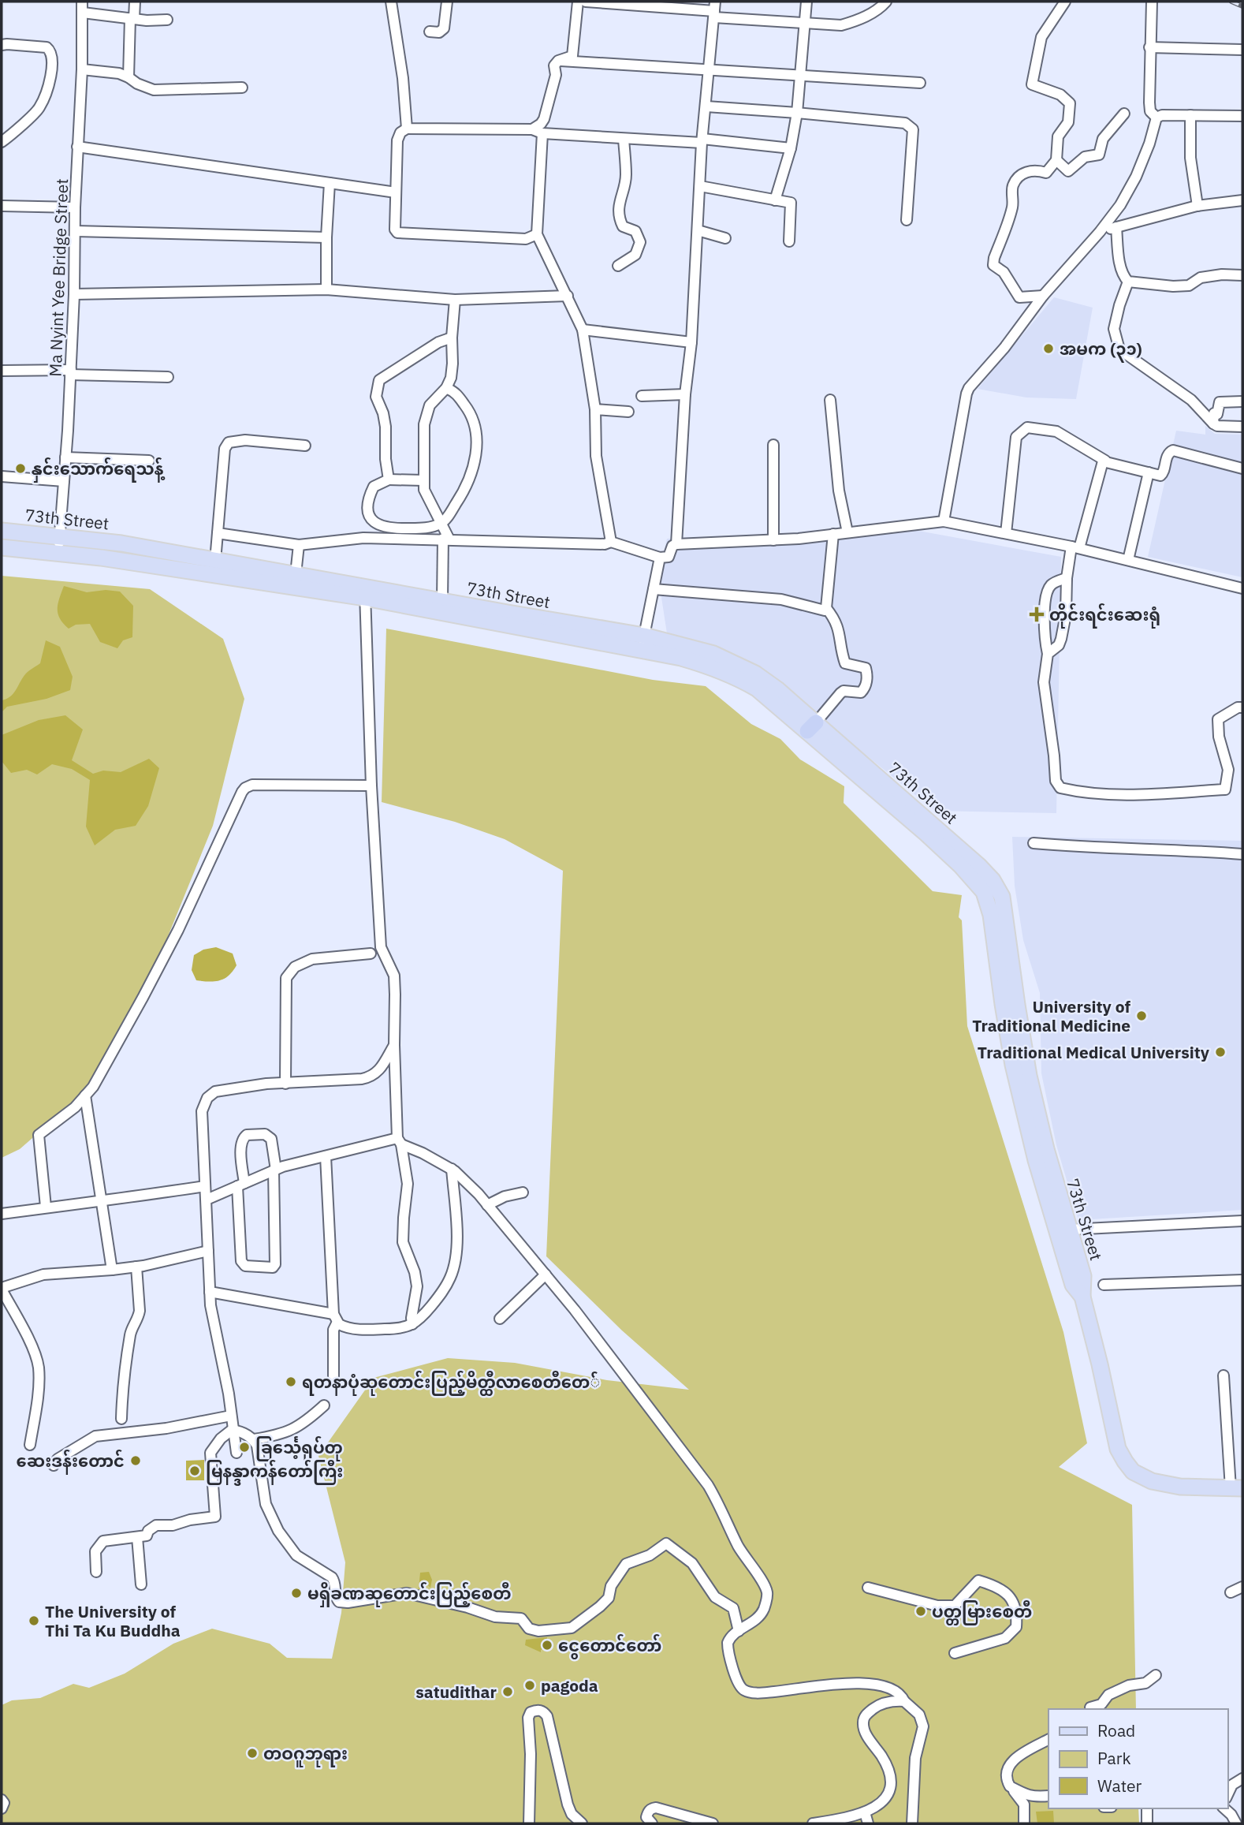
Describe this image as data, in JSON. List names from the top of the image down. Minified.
{"streets":{"main road":["73th Street"],"street":["Ma Nyint Yee Bridge Street"]},"crossings":[["Ma Nyint Yee Bridge Street","73th Street"]],"places":{"other":["အမက (၃၁)","နှင်းသောက်ရေသန့်","University of Traditional Medicine","Traditional Medical University","ရတနာပုံဆုတောင်းပြည့်မိတ္ထီလာစေတီတေ်","ခြင်္သေ့ရုပ်တု","ဆေးဒန်းတောင်","မြနန္ဒာကန်တော်ကြီး","မရှိခဏဆုတောင်းပြည့်စေတီ","ပတ္တမြားစေတီ","The University of Thi Ta Ku Buddha","ငွေတောင်တော်","pagoda","satudithar","တဝဂူဘုရား"],"health":["တိုင်းရင်းဆေးရုံ"]},"legend":["Road","Park","Water"]}
